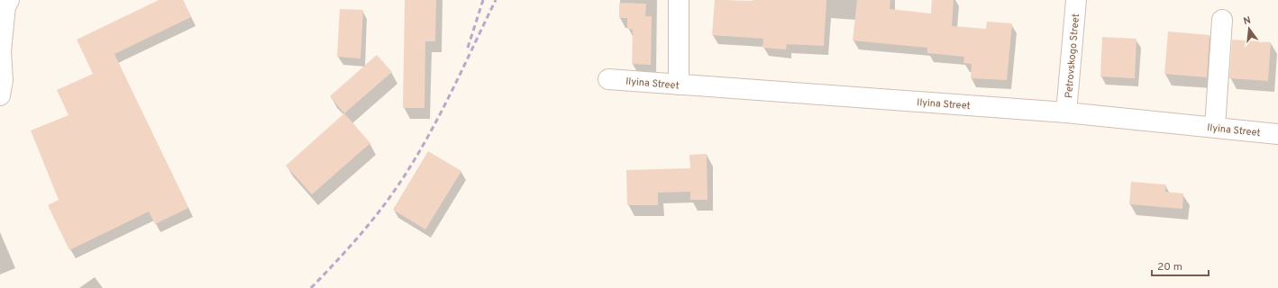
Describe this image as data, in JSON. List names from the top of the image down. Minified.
{"streets":{"street":["Petrovskogo Street","Ilyina Street"]},"crossings":[["Petrovskogo Street","Ilyina Street"]],"scale_bar":"20 m","north":"top"}
